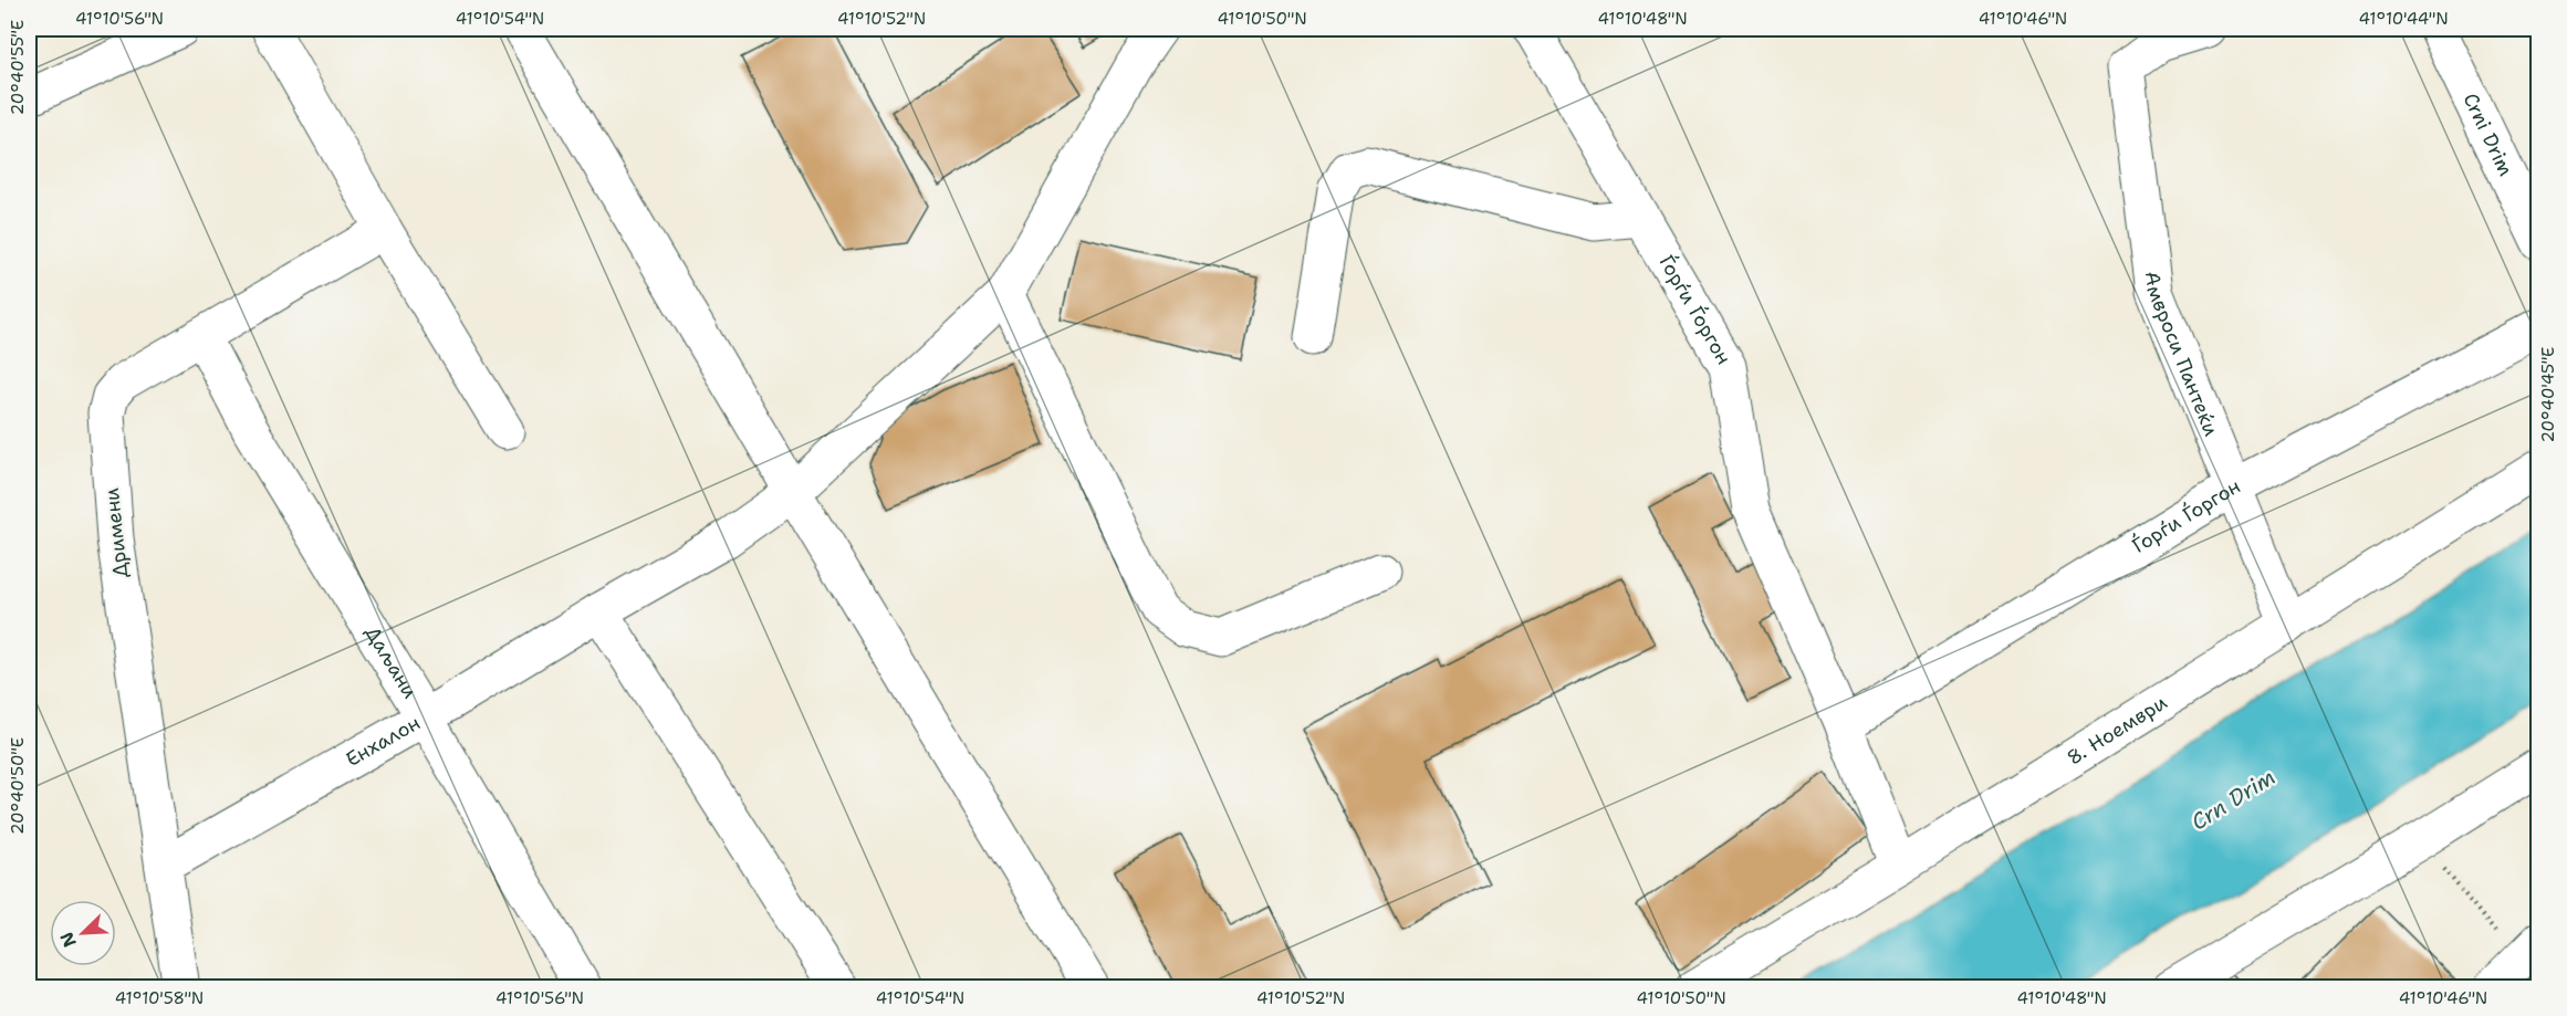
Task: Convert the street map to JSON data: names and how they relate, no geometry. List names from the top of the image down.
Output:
{
  "streets": {
    "street": [
      "Crni Drim",
      "Ѓорѓи Ѓоргон",
      "Амвроси Пантеќи",
      "Дримени",
      "Даљани",
      "8. Ноември",
      "Енхалон"
    ]
  },
  "crossings": [
    ["Ѓорѓи Ѓоргон", "Амвроси Пантеќи"],
    ["Ѓорѓи Ѓоргон", "8. Ноември"],
    ["Амвроси Пантеќи", "8. Ноември"],
    ["Дримени", "Даљани"],
    ["Дримени", "Енхалон"],
    ["Даљани", "Енхалон"]
  ],
  "water": ["Crn Drim"],
  "north": "bottom left",
  "coordinates": [
    "41°10'56\"N",
    "41°10'54\"N",
    "41°10'52\"N",
    "41°10'50\"N",
    "41°10'48\"N",
    "41°10'46\"N",
    "41°10'44\"N",
    "20°40'55\"E",
    "20°40'45\"E",
    "20°40'50\"E",
    "41°10'58\"N"
  ]
}
